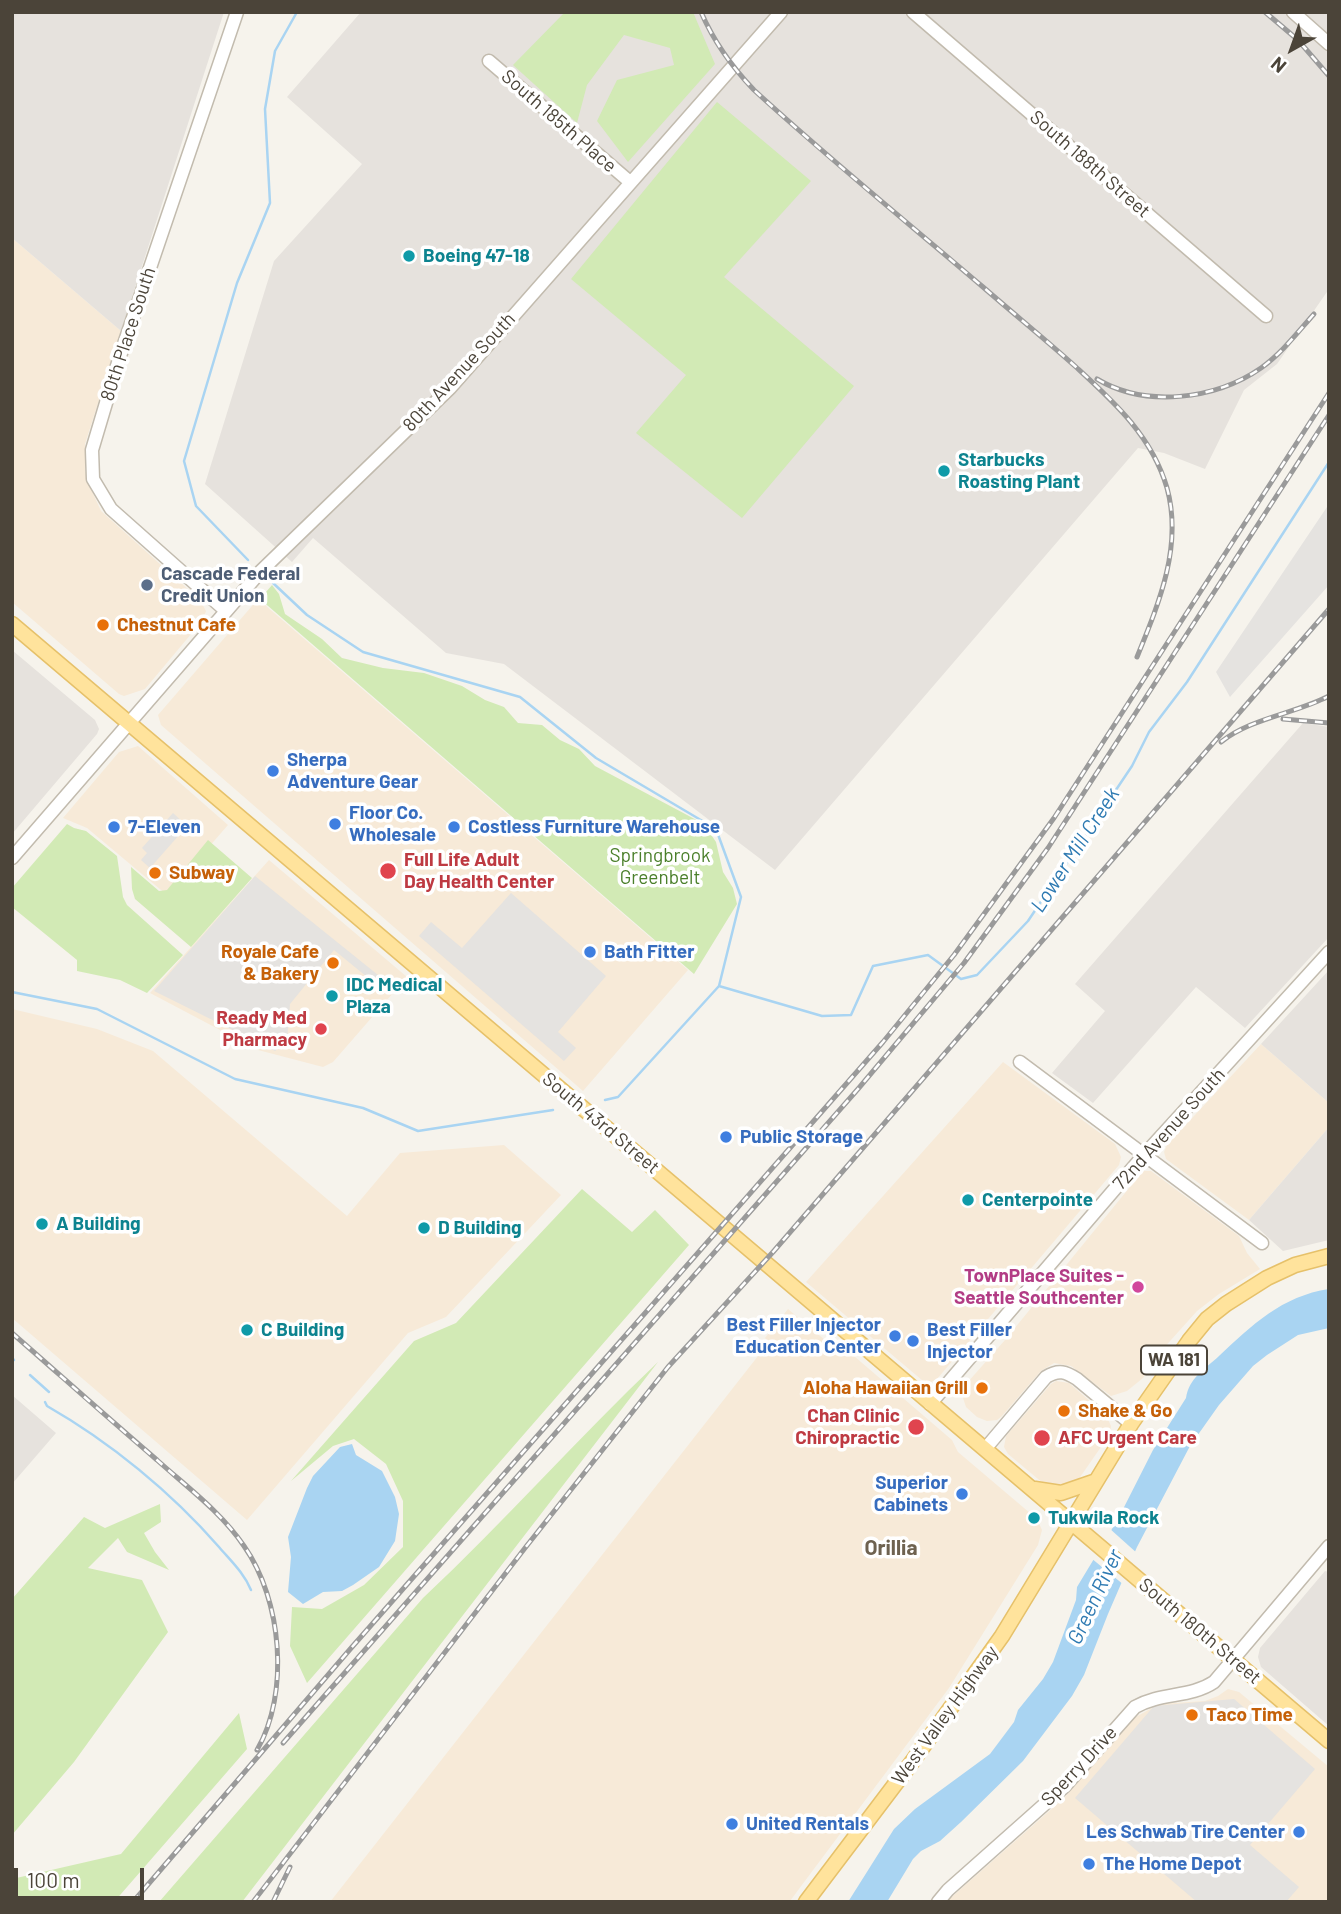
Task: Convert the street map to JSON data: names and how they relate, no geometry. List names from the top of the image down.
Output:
{
  "streets": {
    "main road": [
      "South 43rd Street",
      "WA 181",
      "South 180th Street",
      "West Valley Highway"
    ],
    "street": [
      "South 185th Place",
      "South 188th Street",
      "80th Place South",
      "80th Avenue South",
      "72nd Avenue South",
      "Sperry Drive"
    ]
  },
  "crossings": [
    ["South 185th Place", "80th Avenue South"],
    ["80th Place South", "80th Avenue South"],
    ["80th Avenue South", "South 43rd Street"],
    ["South 43rd Street", "72nd Avenue South"],
    ["South 43rd Street", "WA 181"],
    ["South 43rd Street", "South 180th Street"],
    ["South 43rd Street", "West Valley Highway"],
    ["WA 181", "South 180th Street"],
    ["WA 181", "West Valley Highway"],
    ["South 180th Street", "West Valley Highway"],
    ["South 180th Street", "Sperry Drive"]
  ],
  "districts": ["Orillia"],
  "water": ["Lower Mill Creek", "Green River"],
  "parks": ["Springbrook Greenbelt"],
  "places": [
    "Boeing 47-18",
    "Starbucks Roasting Plant",
    "Cascade Federal Credit Union",
    "Chestnut Cafe",
    "Sherpa Adventure Gear",
    "Floor Co. Wholesale",
    "7-Eleven",
    "Costless Furniture Warehouse",
    "Full Life Adult Day Health Center",
    "Subway",
    "Bath Fitter",
    "Royale Cafe & Bakery",
    "IDC Medical Plaza",
    "Ready Med Pharmacy",
    "Public Storage",
    "Centerpointe",
    "A Building",
    "D Building",
    "TownPlace Suites - Seattle Southcenter",
    "C Building",
    "Best Filler Injector Education Center",
    "Best Filler Injector",
    "Aloha Hawaiian Grill",
    "Shake & Go",
    "Chan Clinic Chiropractic",
    "AFC Urgent Care",
    "Superior Cabinets",
    "Tukwila Rock",
    "Taco Time",
    "United Rentals",
    "Les Schwab Tire Center",
    "The Home Depot"
  ],
  "scale_bar": "100 m",
  "north": "bottom left"
}
